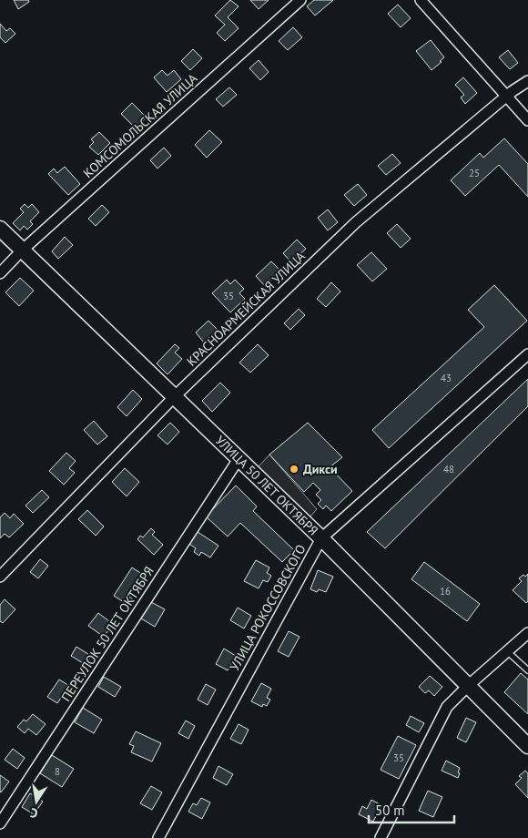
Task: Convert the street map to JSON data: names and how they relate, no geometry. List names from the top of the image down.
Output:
{
  "streets": {
    "street": [
      "КОМСОМОЛЬСКАЯ УЛИЦА",
      "КРАСНОАРМЕЙСКАЯ УЛИЦА",
      "УЛИЦА 50 ЛЕТ ОКТЯБРЯ",
      "УЛИЦА РОКОССОВСКОГО",
      "ПЕРЕУЛОК 50 ЛЕТ ОКТЯБРЯ"
    ]
  },
  "crossings": [
    ["КОМСОМОЛЬСКАЯ УЛИЦА", "УЛИЦА 50 ЛЕТ ОКТЯБРЯ"],
    ["КРАСНОАРМЕЙСКАЯ УЛИЦА", "УЛИЦА 50 ЛЕТ ОКТЯБРЯ"],
    ["УЛИЦА 50 ЛЕТ ОКТЯБРЯ", "УЛИЦА РОКОССОВСКОГО"],
    ["УЛИЦА 50 ЛЕТ ОКТЯБРЯ", "ПЕРЕУЛОК 50 ЛЕТ ОКТЯБРЯ"]
  ],
  "places": ["Дикси"],
  "house_numbers": [
    "25",
    "35",
    "43",
    "48",
    "16",
    "35",
    "8"
  ],
  "scale_bar": "50 m",
  "north": "bottom"
}
